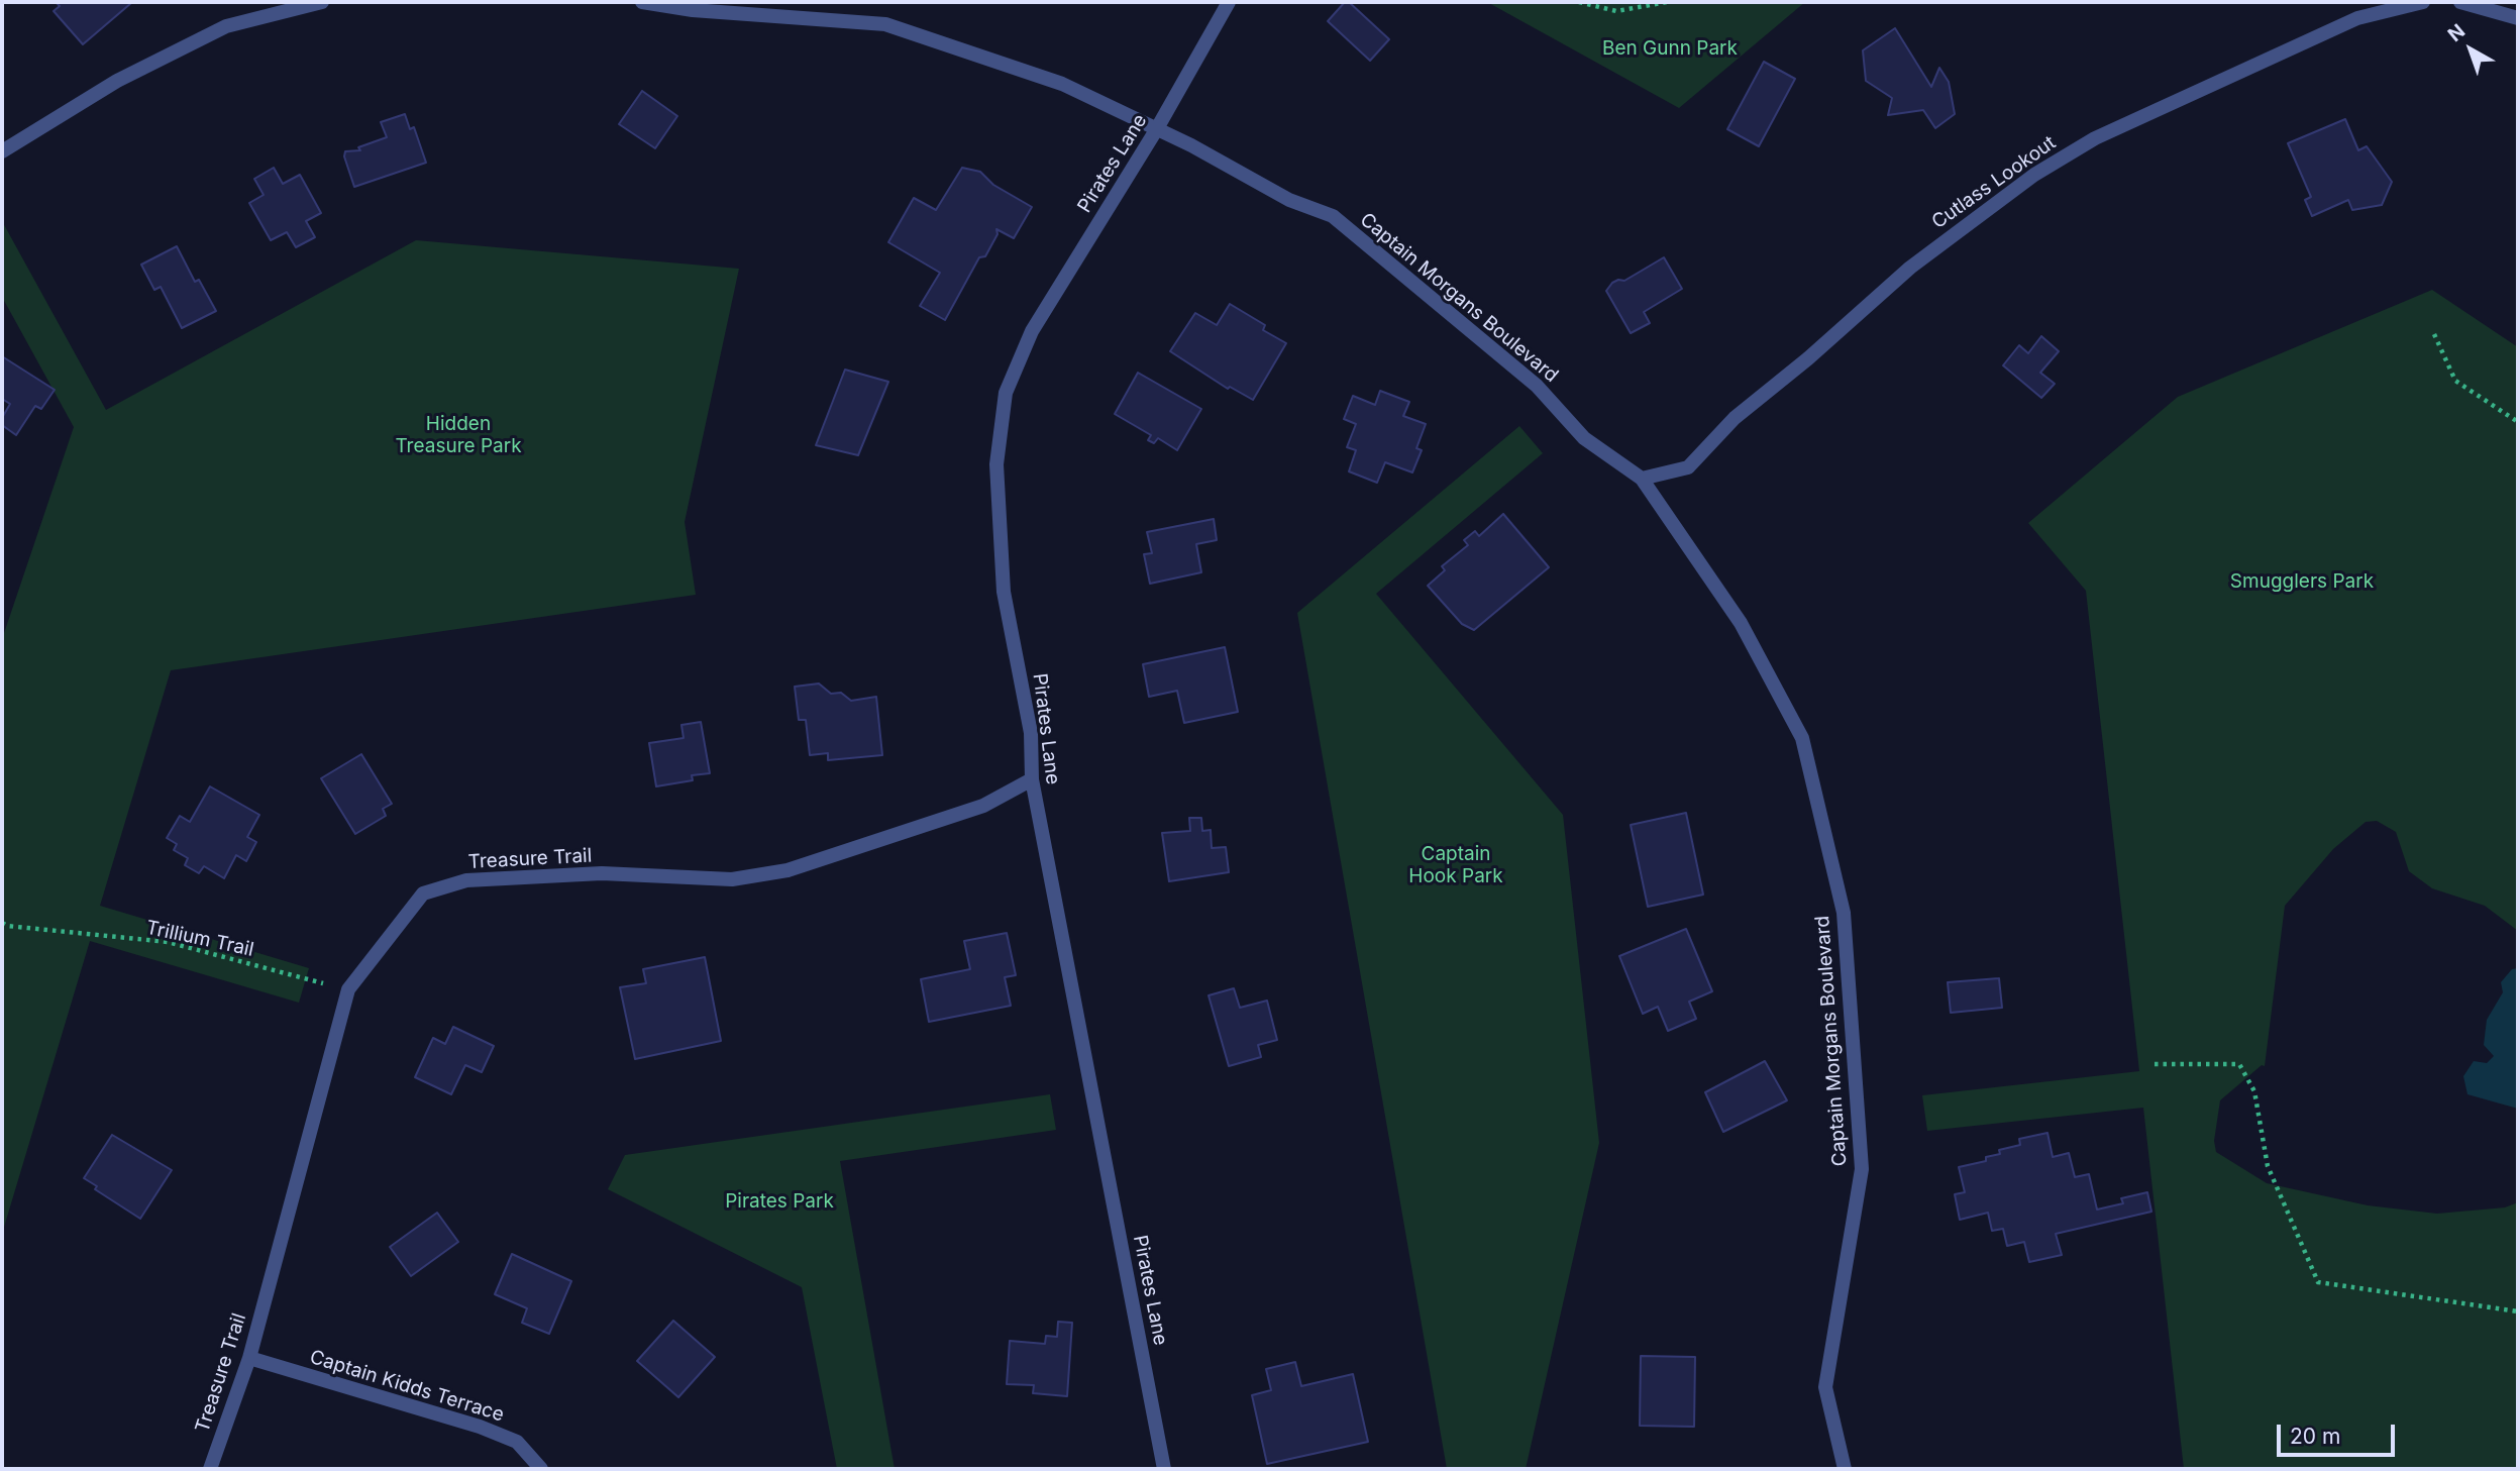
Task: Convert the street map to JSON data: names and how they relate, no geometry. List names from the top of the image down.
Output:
{
  "streets": {
    "street": [
      "Pirates Lane",
      "Cutlass Lookout",
      "Captain Morgans Boulevard",
      "Treasure Trail",
      "Captain Kidds Terrace"
    ],
    "path": ["Trillium Trail"]
  },
  "crossings": [
    ["Pirates Lane", "Captain Morgans Boulevard"],
    ["Pirates Lane", "Treasure Trail"],
    ["Cutlass Lookout", "Captain Morgans Boulevard"],
    ["Treasure Trail", "Trillium Trail"],
    ["Treasure Trail", "Captain Kidds Terrace"]
  ],
  "parks": [
    "Ben Gunn Park",
    "Hidden Treasure Park",
    "Smugglers Park",
    "Captain Hook Park",
    "Pirates Park"
  ],
  "scale_bar": "20 m",
  "north": "top left"
}
